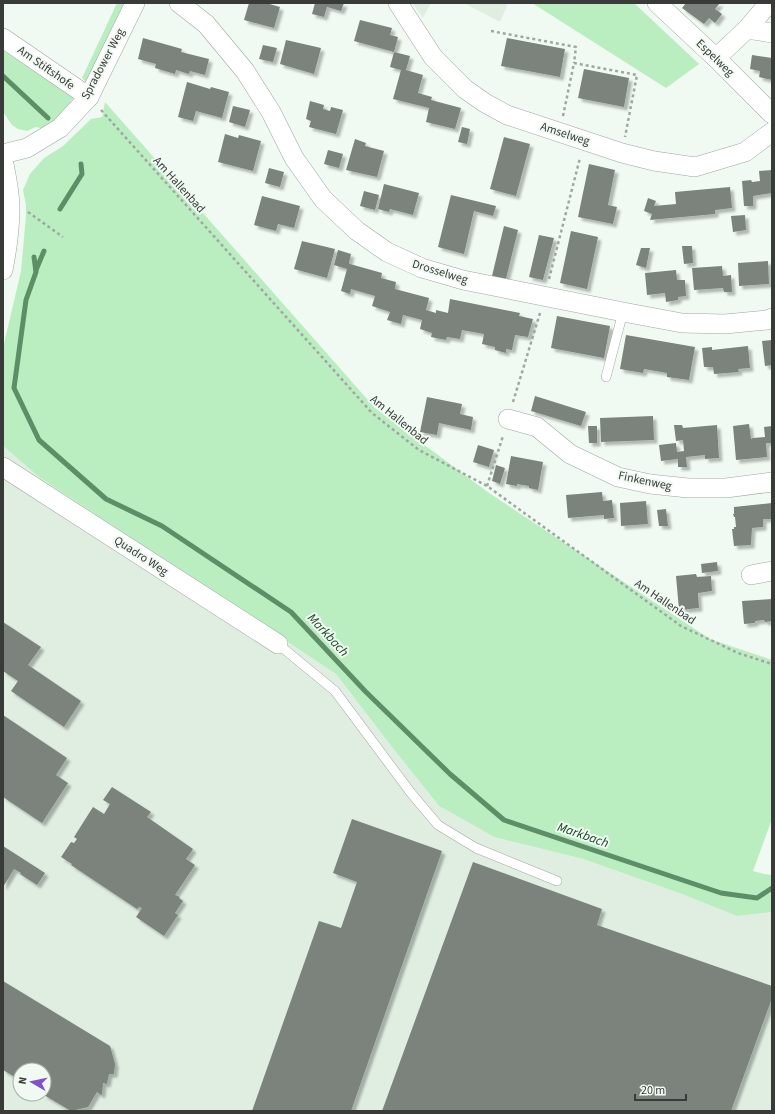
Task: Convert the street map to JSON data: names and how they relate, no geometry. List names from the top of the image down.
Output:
{
  "streets": {
    "street": [
      "Espelweg",
      "Spradower Weg",
      "Am Stiftshofe",
      "Amselweg",
      "Drosselweg",
      "Finkenweg",
      "Quadro Weg"
    ],
    "path": ["Am Hallenbad"]
  },
  "crossings": [
    ["Spradower Weg", "Am Stiftshofe"],
    ["Spradower Weg", "Am Hallenbad"],
    ["Am Stiftshofe", "Am Hallenbad"]
  ],
  "water": ["Markbach"],
  "scale_bar": "20 m",
  "north": "left"
}
